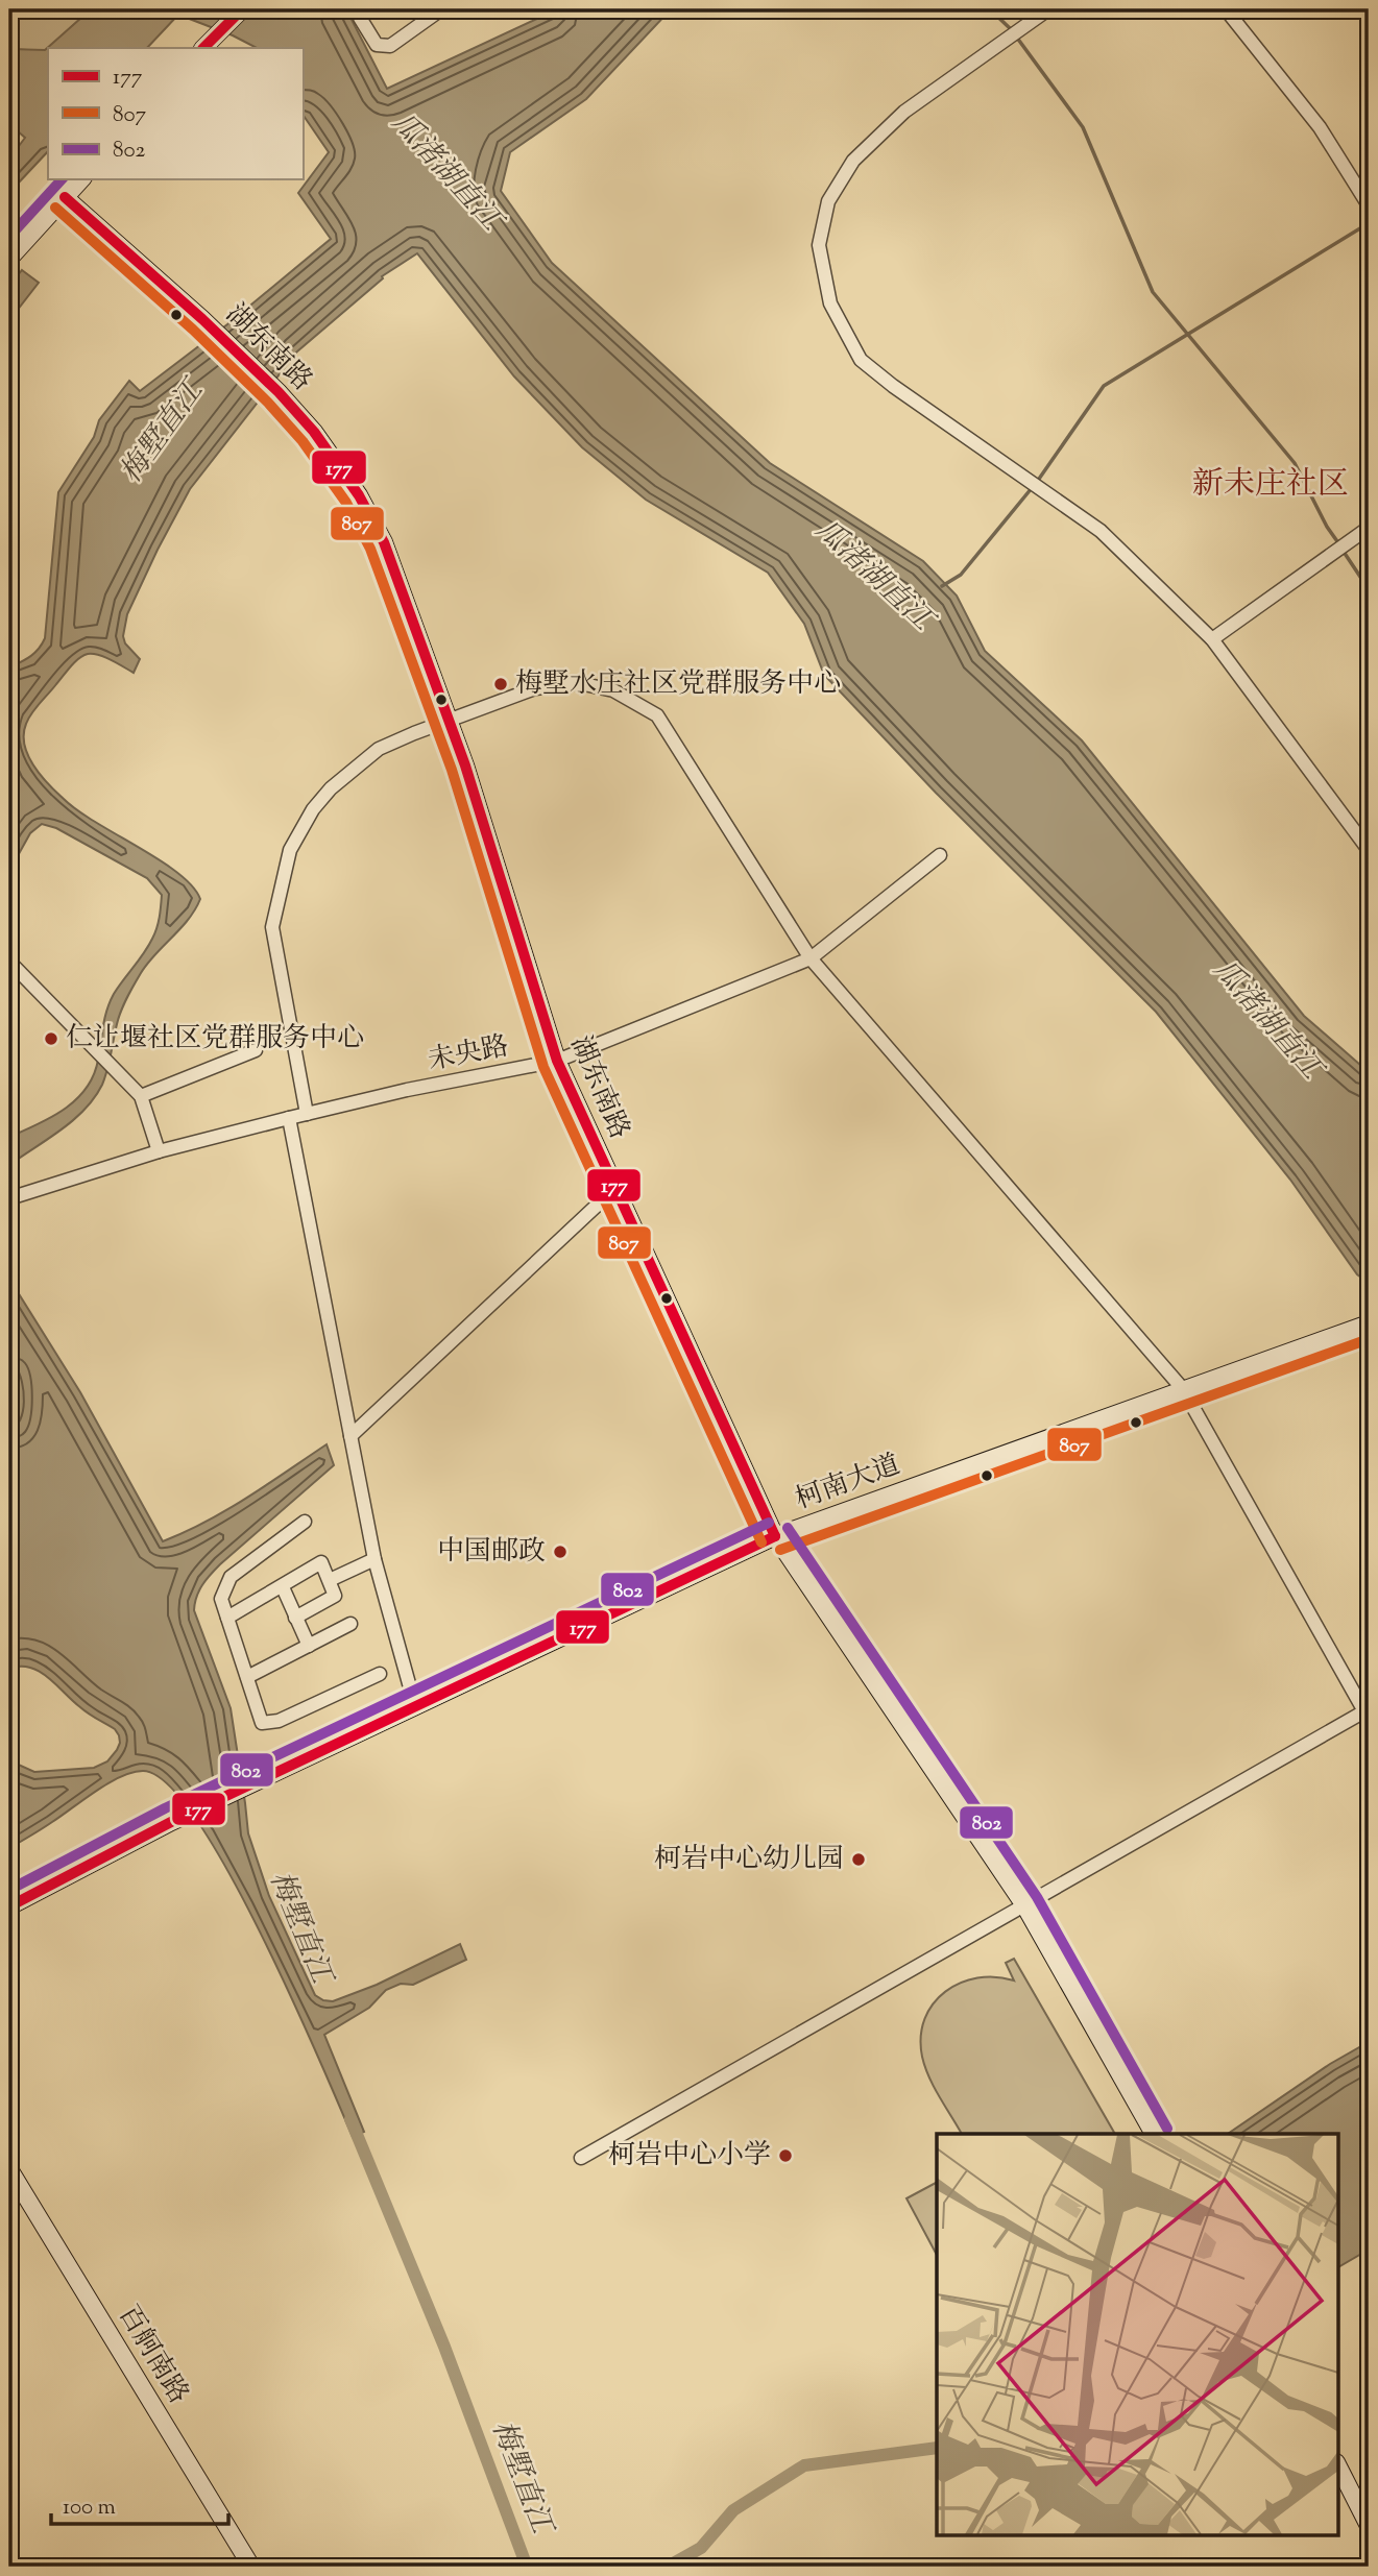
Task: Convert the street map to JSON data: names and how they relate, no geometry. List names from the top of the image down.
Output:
{
  "streets": {
    "street": [
      "湖东南路",
      "未央路",
      "柯南大道",
      "百舸南路"
    ]
  },
  "crossings": [
    ["湖东南路", "未央路"],
    ["湖东南路", "柯南大道"]
  ],
  "districts": ["新未庄社区"],
  "water": ["瓜渚湖直江", "梅墅直江"],
  "places": [
    "梅墅水庄社区党群服务中心",
    "仁让堰社区党群服务中心",
    "中国邮政",
    "柯岩中心幼儿园",
    "柯岩中心小学"
  ],
  "lines": ["transit line 177", "transit line 802", "transit line 807"],
  "legend": ["177", "807", "802"],
  "scale_bar": "100 m"
}
